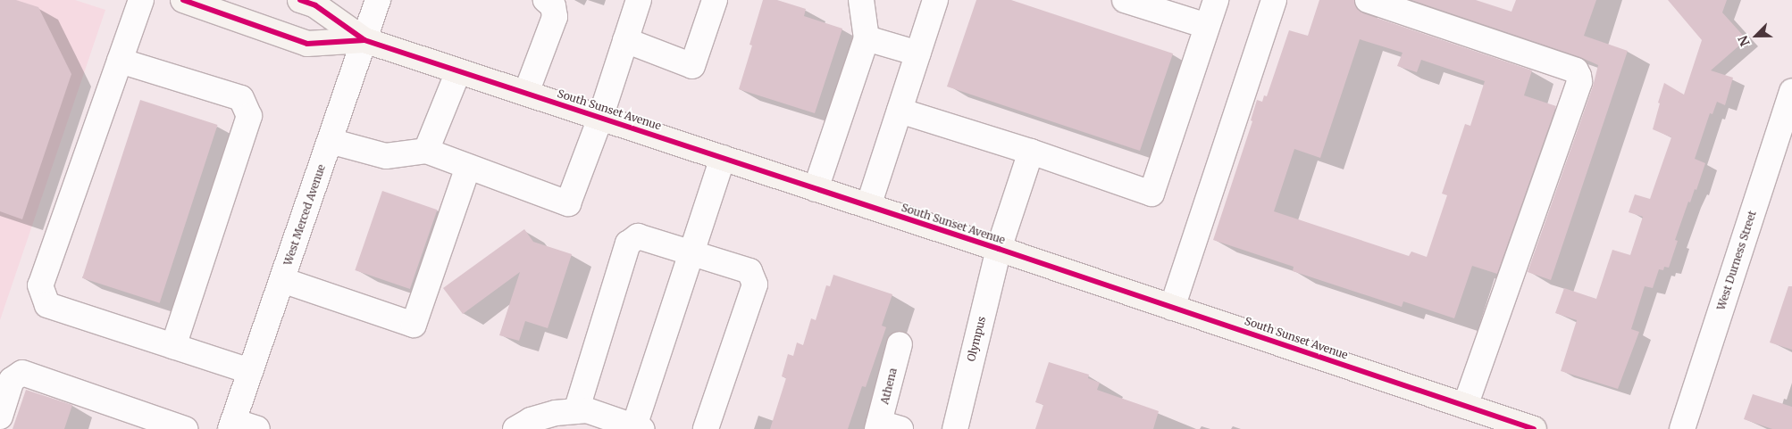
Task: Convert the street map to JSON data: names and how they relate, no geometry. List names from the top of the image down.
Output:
{
  "streets": {
    "main road": ["South Sunset Avenue"],
    "street": [
      "West Merced Avenue",
      "West Durness Street",
      "Olympus",
      "Athena"
    ]
  },
  "crossings": [
    ["South Sunset Avenue", "West Merced Avenue"],
    ["South Sunset Avenue", "Olympus"]
  ],
  "north": "bottom left"
}
